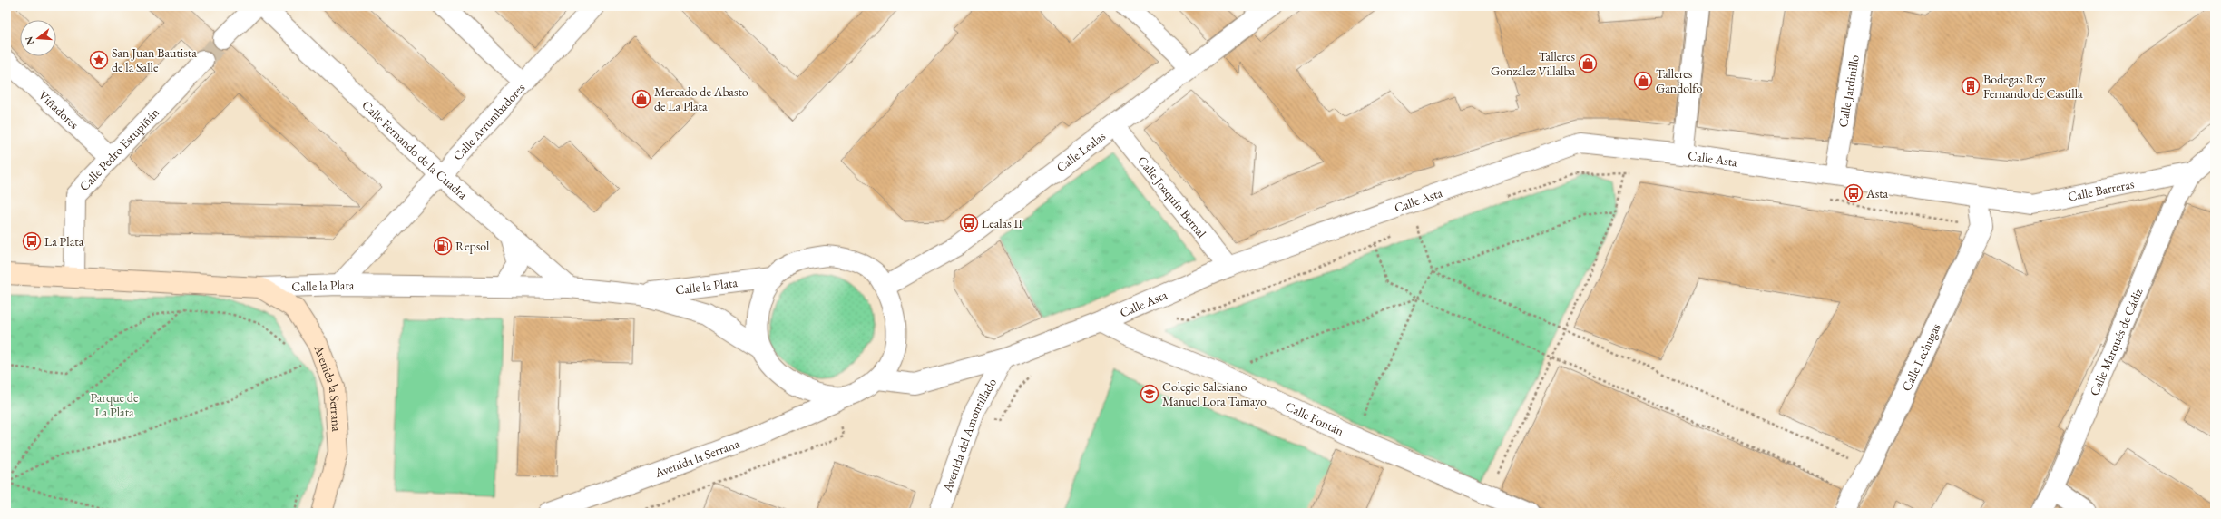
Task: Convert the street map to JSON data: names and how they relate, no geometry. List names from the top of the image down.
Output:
{
  "streets": {
    "main road": ["Calle la Plata", "Avenida la Serrana"],
    "street": [
      "Calle Jardinillo",
      "Viñadores",
      "Calle Arrumbadores",
      "Calle Fernando de la Cuadra",
      "Calle Pedro Estupiñán",
      "Calle Lealas",
      "Calle Asta",
      "Calle Barreras",
      "Calle Joaquín Bernal",
      "Calle Marqués de Cádiz",
      "Calle Lechugas",
      "Calle Fontán",
      "Avenida del Amontillado"
    ]
  },
  "crossings": [
    ["Calle Jardinillo", "Calle Asta"],
    ["Viñadores", "Calle Pedro Estupiñán"],
    ["Calle Arrumbadores", "Calle Fernando de la Cuadra"],
    ["Calle Arrumbadores", "Calle la Plata"],
    ["Calle Fernando de la Cuadra", "Calle la Plata"],
    ["Calle Pedro Estupiñán", "Calle la Plata"],
    ["Calle Lealas", "Calle Joaquín Bernal"],
    ["Calle Asta", "Calle Barreras"],
    ["Calle Asta", "Calle Joaquín Bernal"],
    ["Calle Asta", "Avenida la Serrana"],
    ["Calle Asta", "Calle Fontán"],
    ["Calle Asta", "Avenida del Amontillado"],
    ["Calle Barreras", "Calle Marqués de Cádiz"],
    ["Calle la Plata", "Avenida la Serrana"]
  ],
  "parks": ["Parque de La Plata"],
  "places": {
    "place": ["San Juan Bautista de la Salle"],
    "shop": ["Talleres González Villalba", "Talleres Gandolfo", "Mercado de Abasto de La Plata"],
    "building": ["Bodegas Rey Fernando de Castilla"],
    "bus stop": ["Asta", "Lealas II", "La Plata"],
    "fuel station": ["Repsol"],
    "school or university": ["Colegio Salesiano Manuel Lora Tamayo"]
  },
  "north": "left"
}
